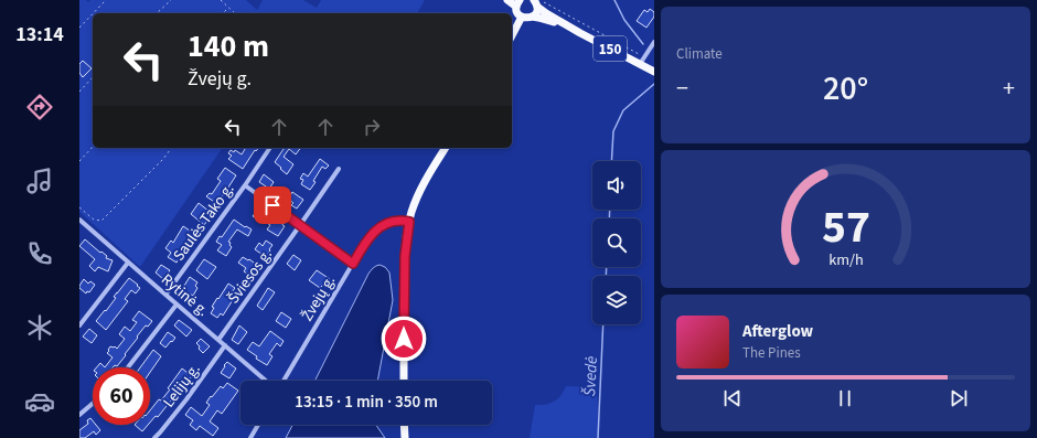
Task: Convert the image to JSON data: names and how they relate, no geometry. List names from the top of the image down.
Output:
{
  "streets": {
    "main road": ["150"],
    "street": [
      "Saulės Tako g.",
      "Šviesos g.",
      "Rytinė g.",
      "Žvejų g.",
      "Lelijų g."
    ]
  },
  "crossings": [
    ["Saulės Tako g.", "Rytinė g."],
    ["Šviesos g.", "Rytinė g."],
    ["Rytinė g.", "Lelijų g."]
  ],
  "water": ["Švedė"],
  "page": {
    "tabs": "13:14",
    "tile": "Climate",
    "turn": ["140 m", "Žvejų g."],
    "heat": ["−", "20°", "+"],
    "song": ["Afterglow", "The Pines"],
    "limit": "60",
    "trip": "13:15 · 1 min · 350 m",
    "gauge": ["57", "km/h"]
  }
}
